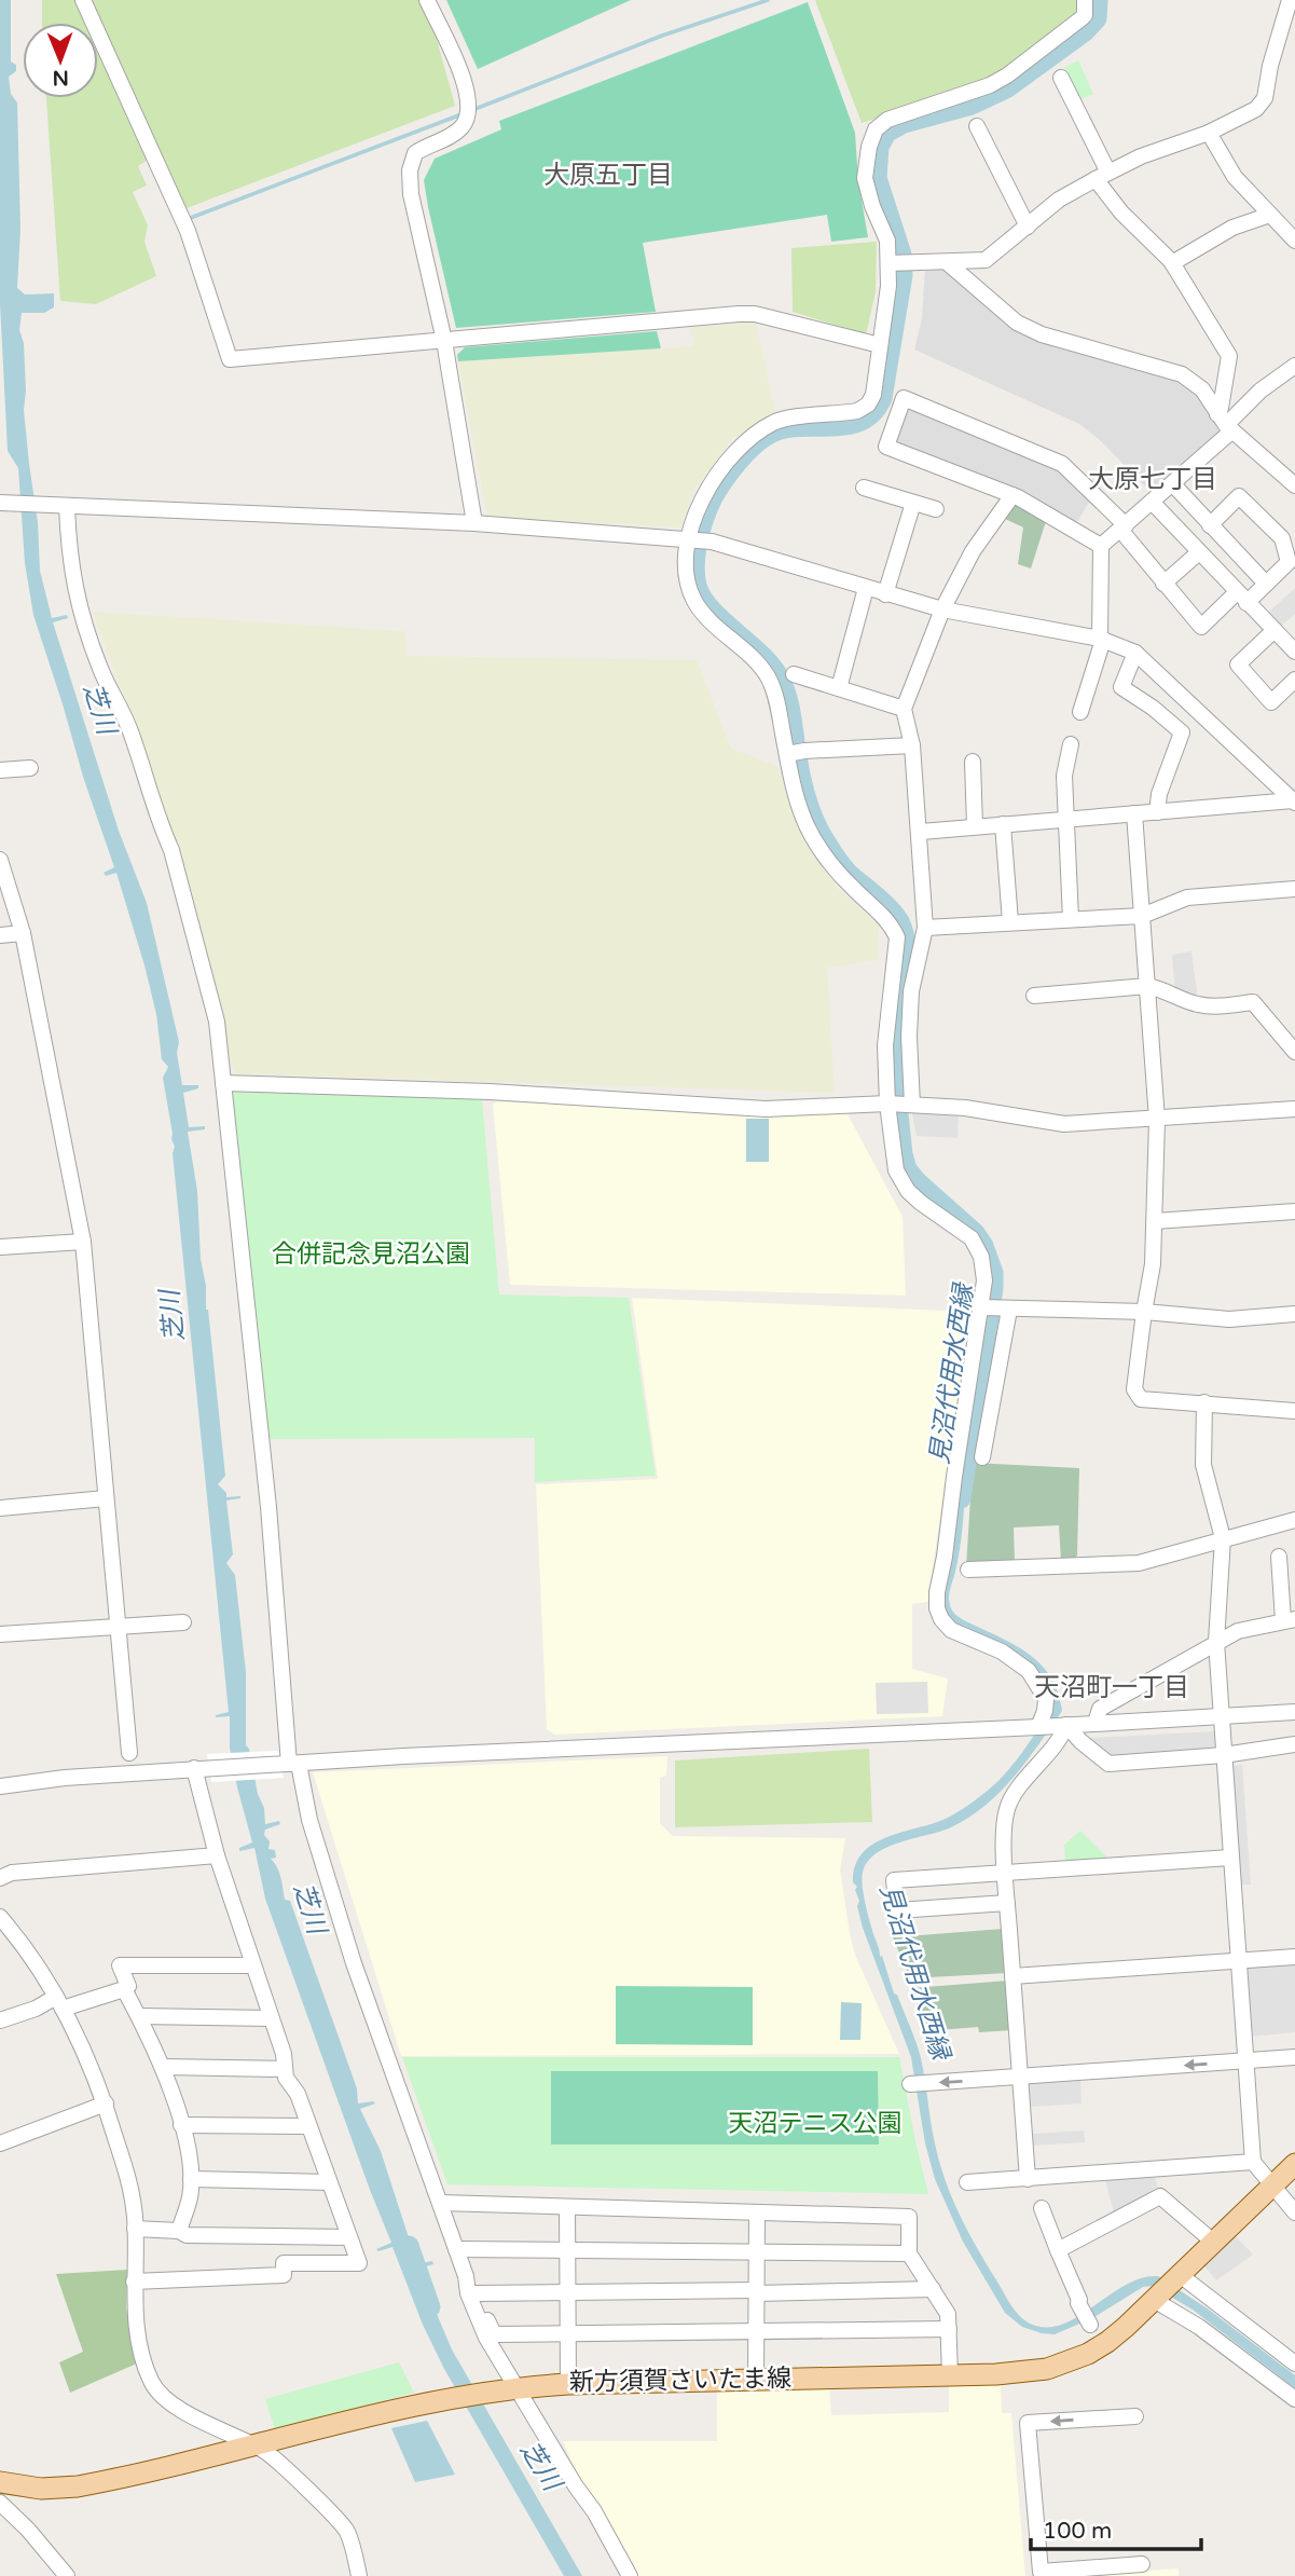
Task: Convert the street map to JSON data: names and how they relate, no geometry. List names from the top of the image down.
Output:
{
  "streets": {
    "main road": ["新方須賀さいたま線"]
  },
  "districts": ["大原五丁目", "大原七丁目", "天沼町一丁目"],
  "water": ["芝川", "見沼代用水西縁"],
  "parks": ["合併記念見沼公園", "天沼テニス公園"],
  "scale_bar": "100 m",
  "north": "bottom"
}
